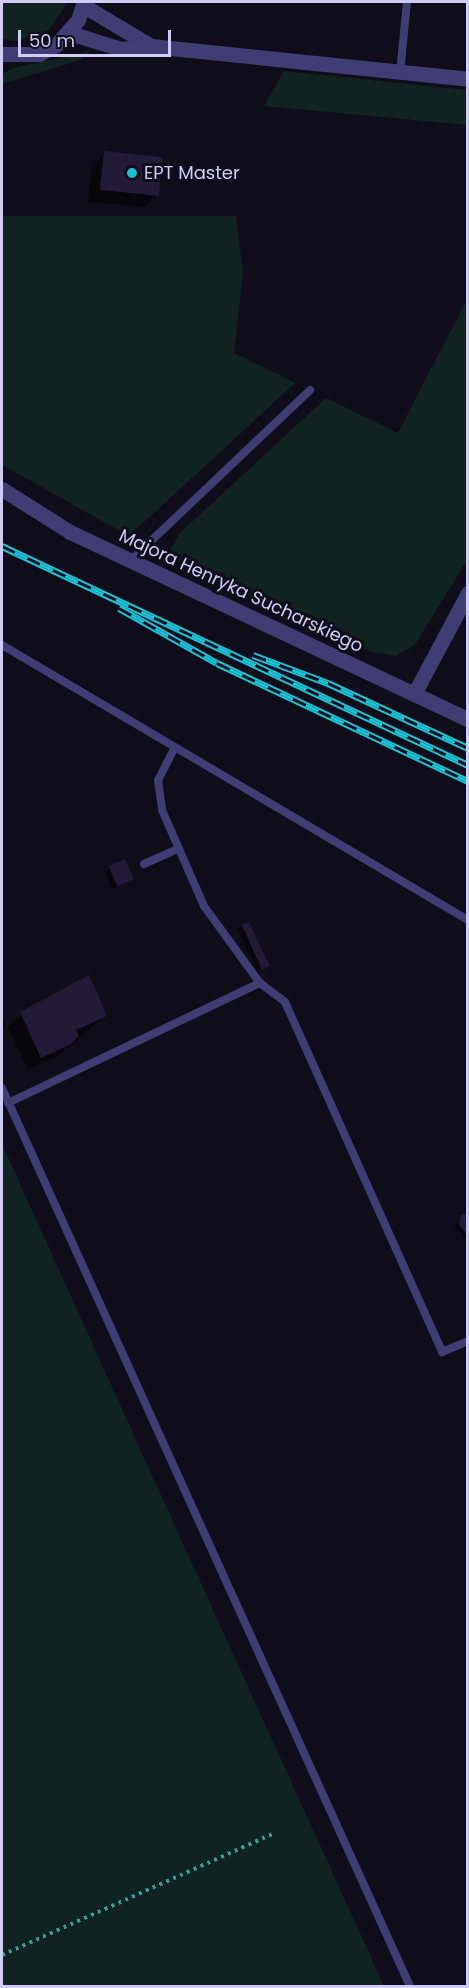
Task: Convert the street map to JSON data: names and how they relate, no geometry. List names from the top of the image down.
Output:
{
  "streets": {
    "street": ["Majora Henryka Sucharskiego"]
  },
  "places": ["EPT Master"],
  "scale_bar": "50 m"
}
